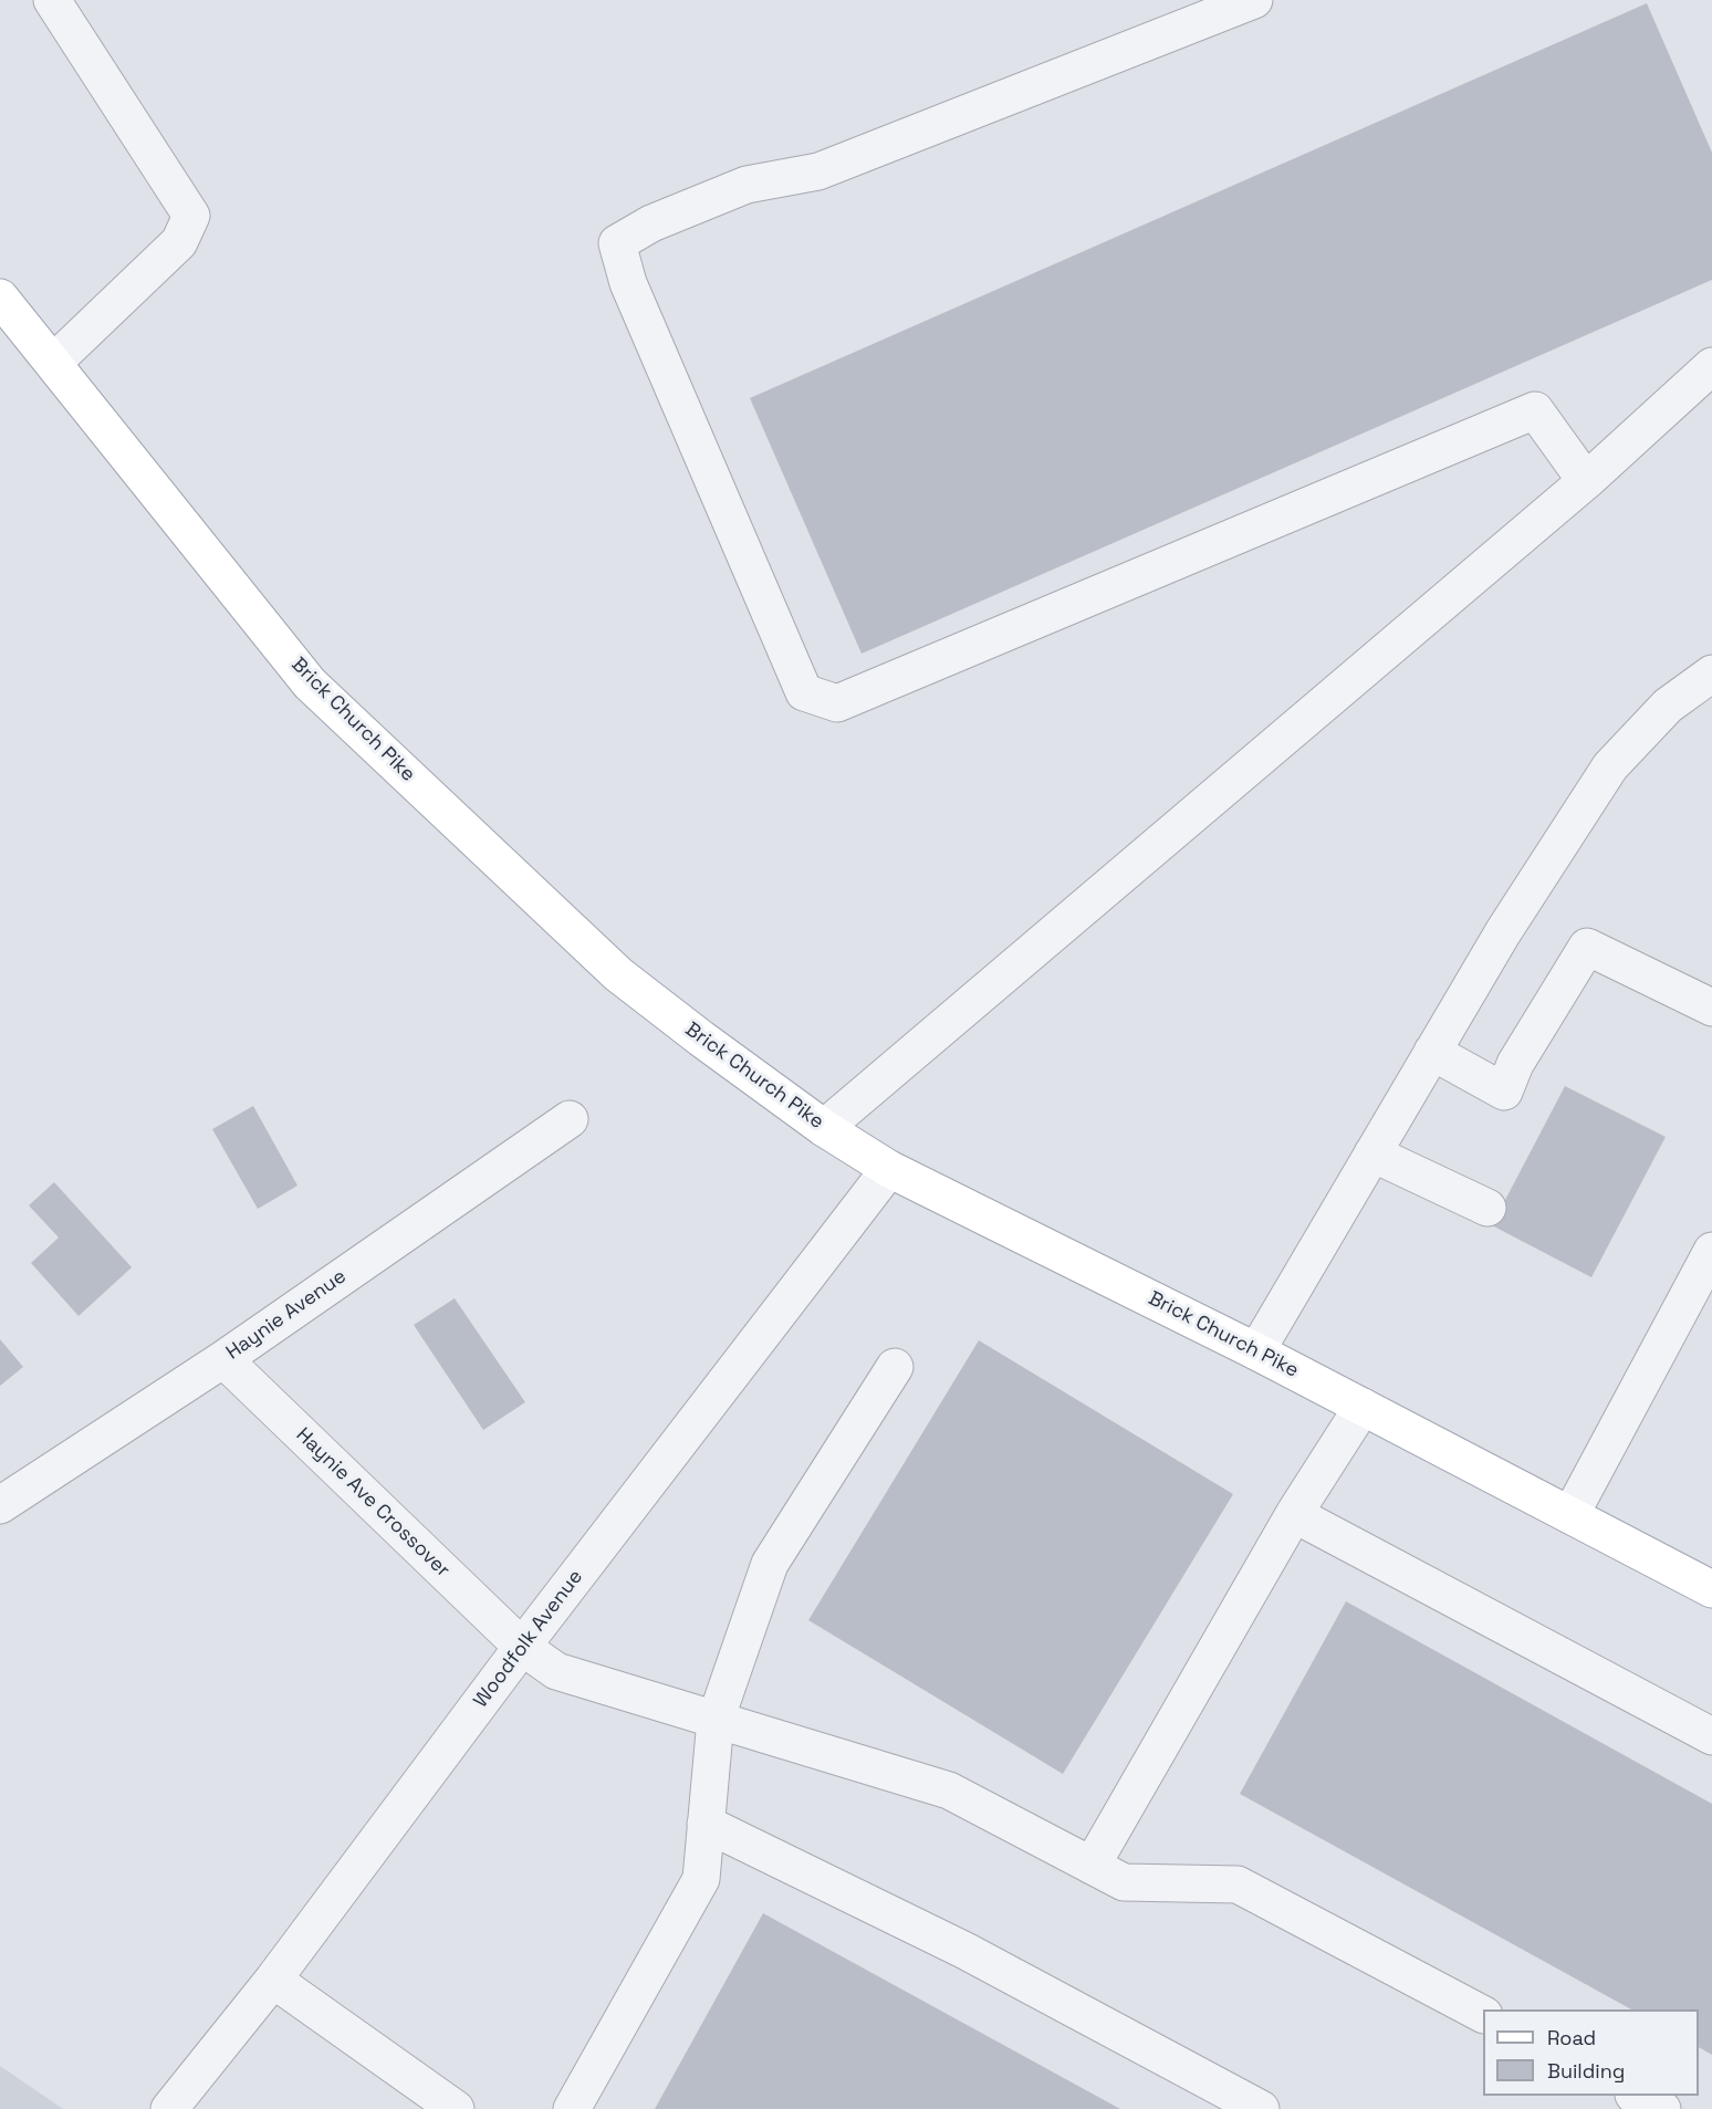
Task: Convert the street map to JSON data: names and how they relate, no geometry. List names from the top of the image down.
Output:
{
  "streets": {
    "main road": ["Brick Church Pike"],
    "street": ["Haynie Avenue", "Haynie Ave Crossover", "Woodfolk Avenue"]
  },
  "crossings": [
    ["Brick Church Pike", "Woodfolk Avenue"],
    ["Haynie Avenue", "Haynie Ave Crossover"],
    ["Haynie Ave Crossover", "Woodfolk Avenue"]
  ],
  "legend": ["Road", "Building"]
}
